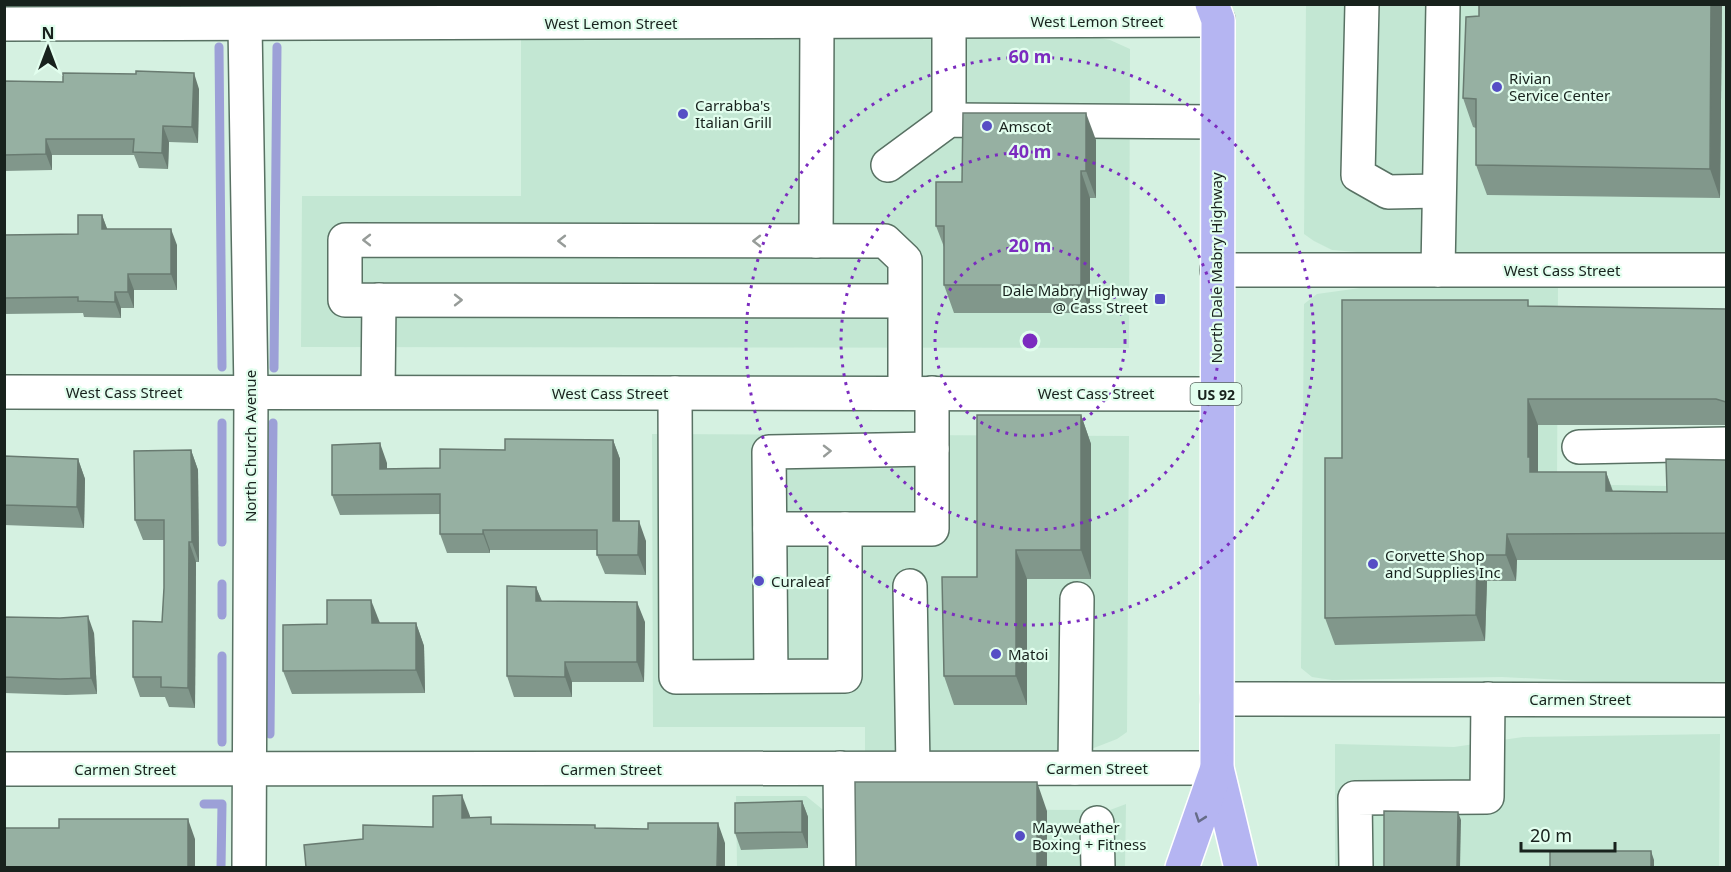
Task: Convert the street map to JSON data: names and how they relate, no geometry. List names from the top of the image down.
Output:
{
  "streets": {
    "main road": ["North Dale Mabry Highway", "US 92"],
    "street": [
      "West Lemon Street",
      "West Cass Street",
      "North Church Avenue",
      "Carmen Street"
    ]
  },
  "crossings": [
    ["West Lemon Street", "North Dale Mabry Highway"],
    ["West Lemon Street", "North Church Avenue"],
    ["North Dale Mabry Highway", "West Cass Street"],
    ["North Dale Mabry Highway", "Carmen Street"],
    ["West Cass Street", "North Church Avenue"],
    ["North Church Avenue", "Carmen Street"]
  ],
  "places": {
    "other": [
      "Rivian Service Center",
      "Carrabba's Italian Grill",
      "Amscot",
      "Corvette Shop and Supplies Inc",
      "Curaleaf",
      "Matoi",
      "Mayweather Boxing + Fitness"
    ],
    "transit": ["Dale Mabry Highway @ Cass Street"]
  },
  "scale_bar": "20 m",
  "north": "top",
  "rings": ["60 m", "40 m", "20 m"]
}
